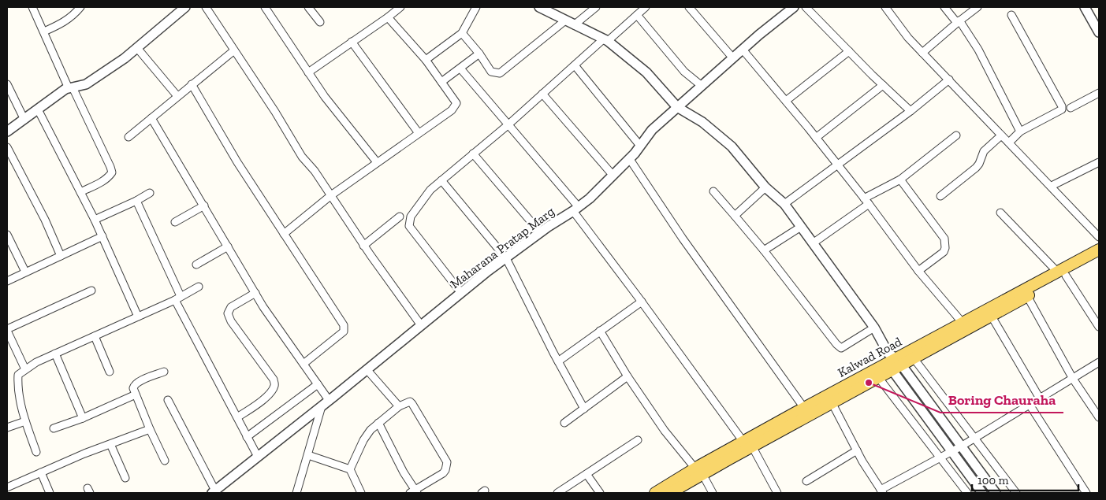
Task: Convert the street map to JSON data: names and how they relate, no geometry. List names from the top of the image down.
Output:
{
  "streets": {
    "main road": ["Kalwad Road"],
    "street": ["Maharana Pratap Marg"]
  },
  "places": ["Boring Chauraha"],
  "scale_bar": "100 m"
}
